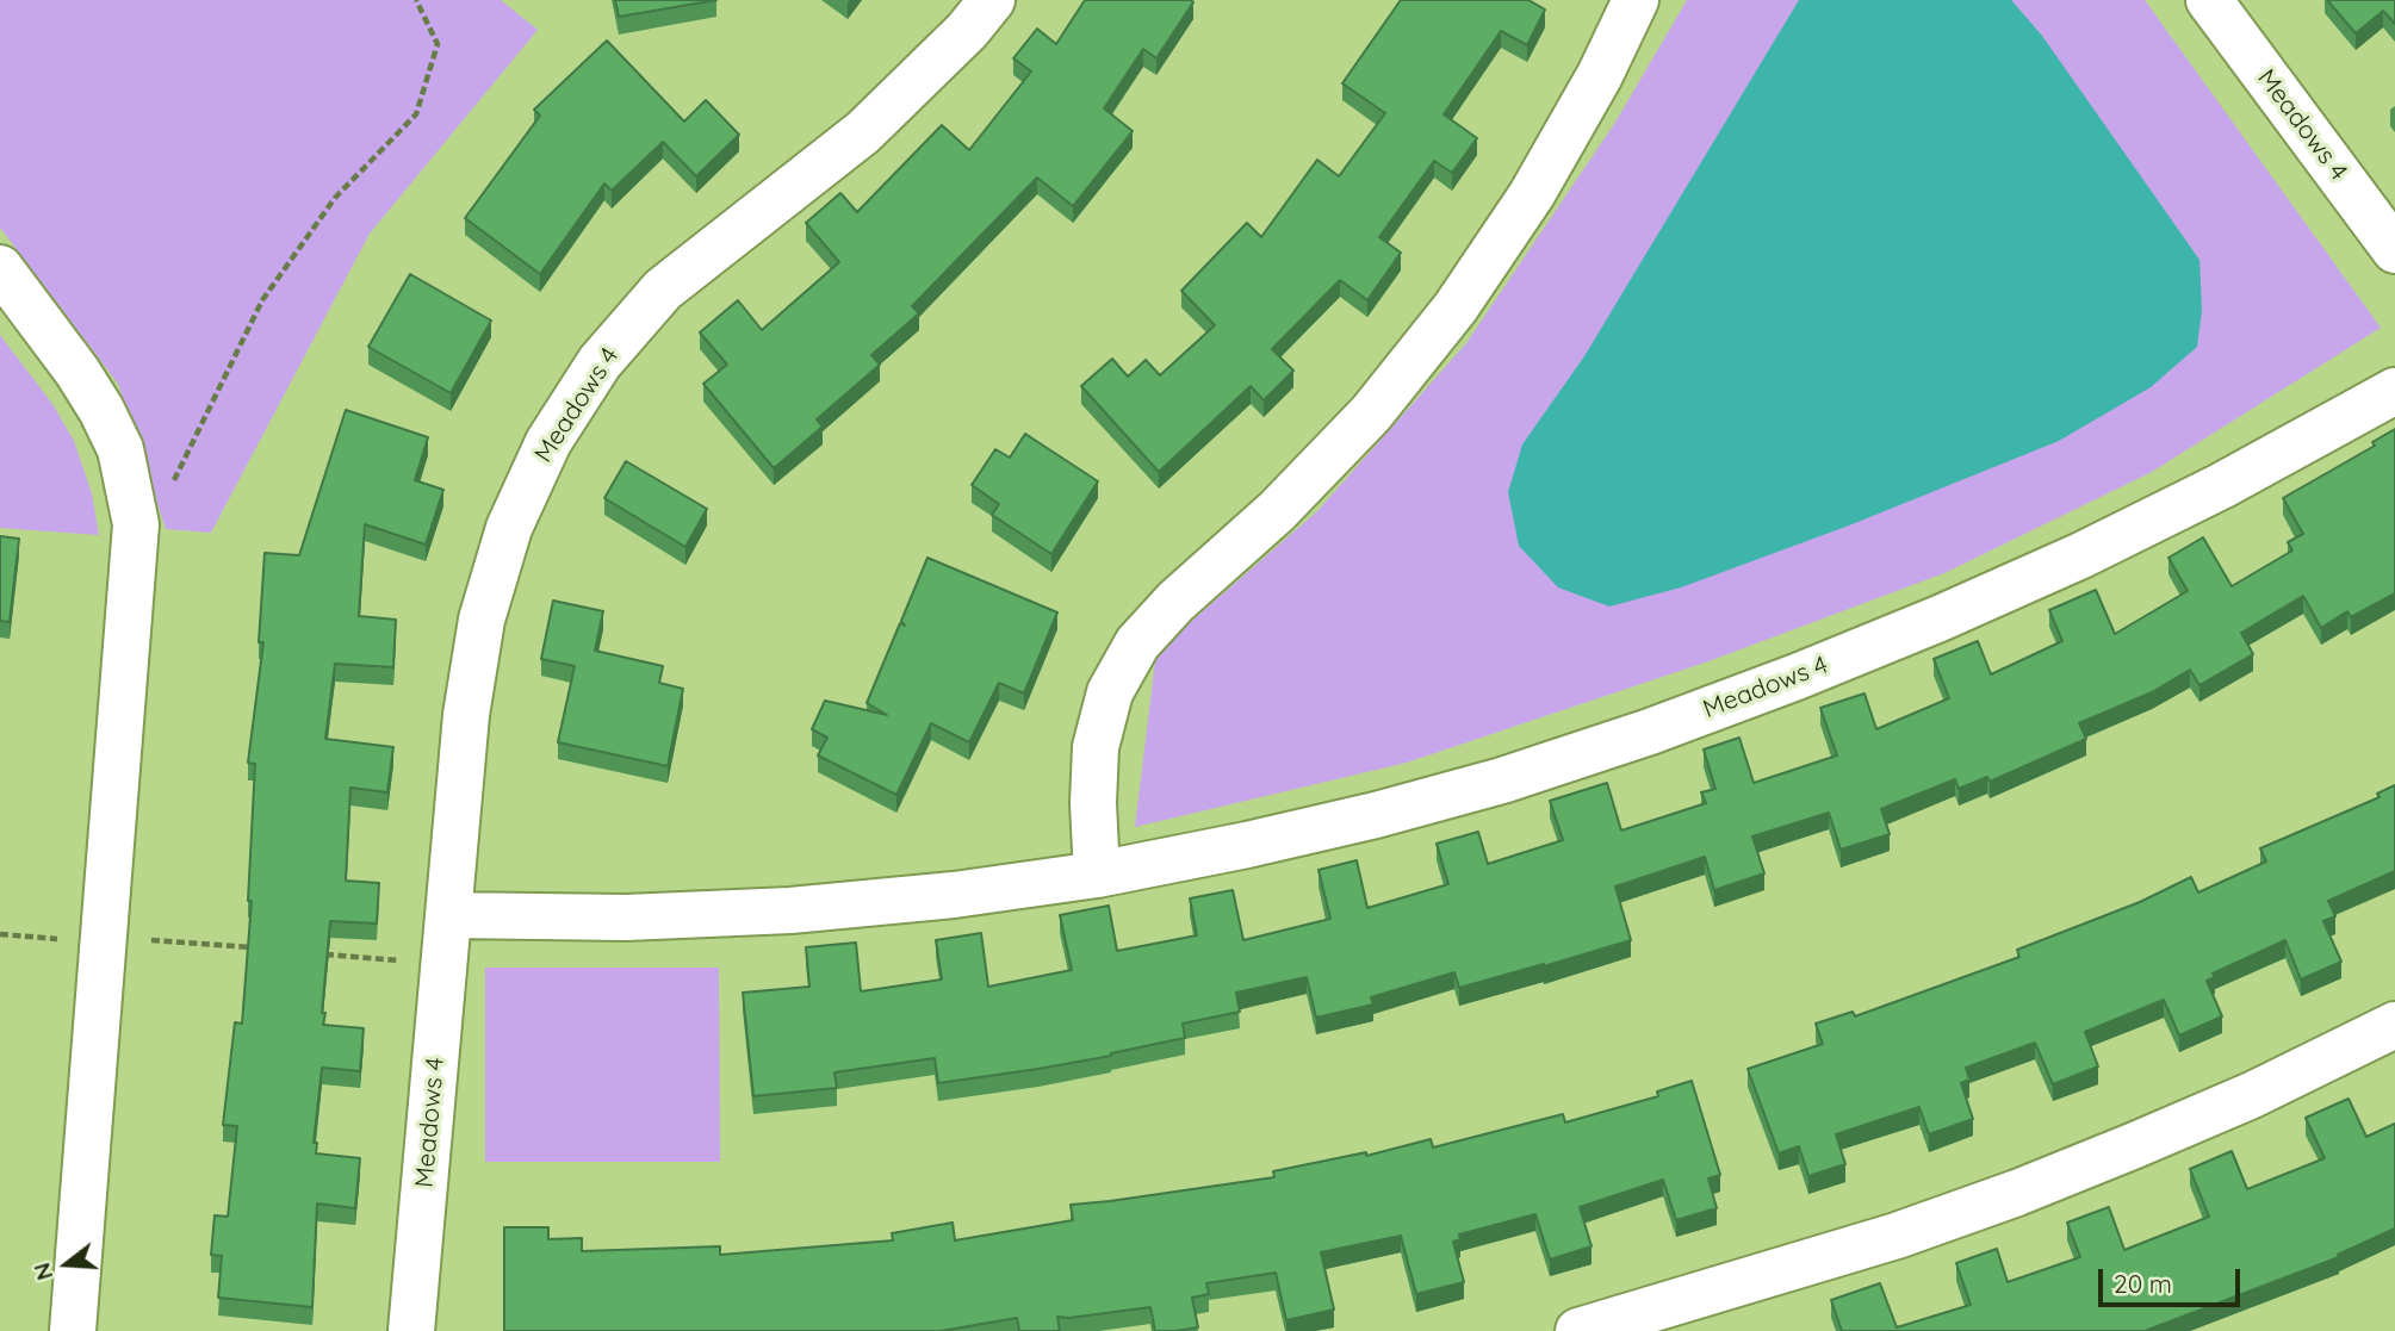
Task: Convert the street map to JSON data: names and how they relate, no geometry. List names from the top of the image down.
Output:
{
  "streets": {
    "street": ["Meadows 4"]
  },
  "scale_bar": "20 m",
  "north": "left"
}
